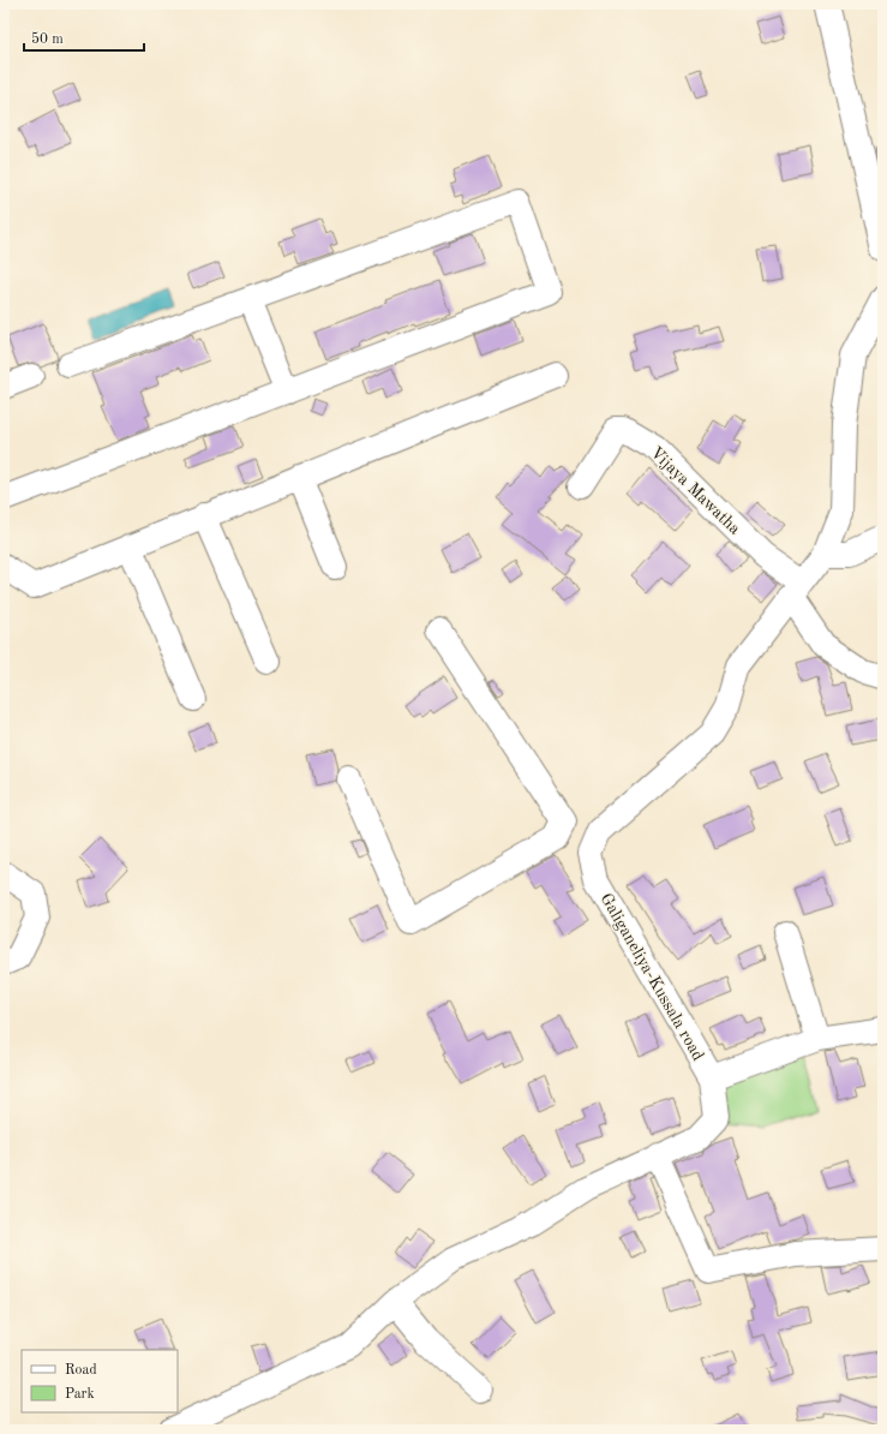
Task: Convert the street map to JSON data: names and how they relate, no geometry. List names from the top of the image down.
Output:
{
  "streets": {
    "street": ["Vijaya Mawatha", "Galiganeliya-Kussala road"]
  },
  "crossings": [
    ["Vijaya Mawatha", "Galiganeliya-Kussala road"]
  ],
  "legend": ["Road", "Park"],
  "scale_bar": "50 m"
}
